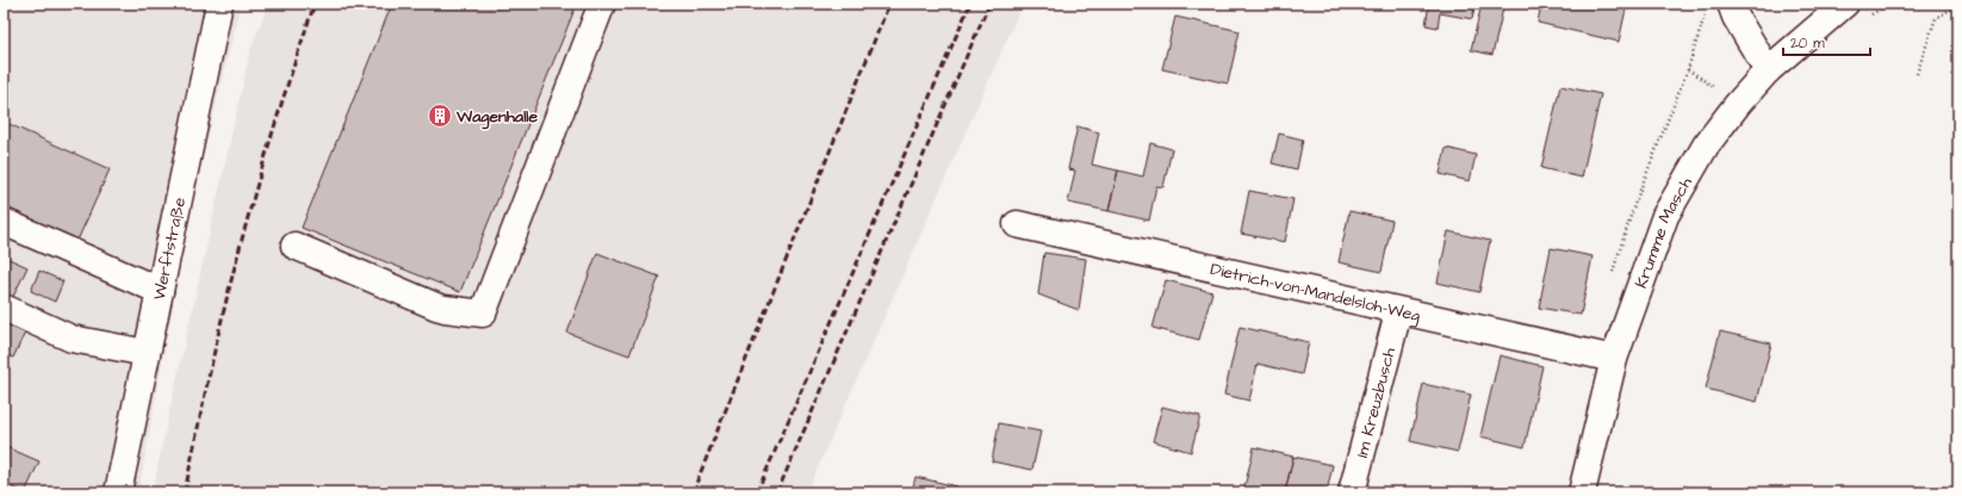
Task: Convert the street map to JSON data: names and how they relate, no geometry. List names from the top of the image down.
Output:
{
  "streets": {
    "street": [
      "Krumme Masch",
      "Werftstraße",
      "Dietrich-von-Mandelsloh-Weg",
      "Im Kreuzbusch"
    ]
  },
  "crossings": [
    ["Krumme Masch", "Dietrich-von-Mandelsloh-Weg"],
    ["Dietrich-von-Mandelsloh-Weg", "Im Kreuzbusch"]
  ],
  "places": {
    "building": ["Wagenhalle"]
  },
  "scale_bar": "20 m"
}
